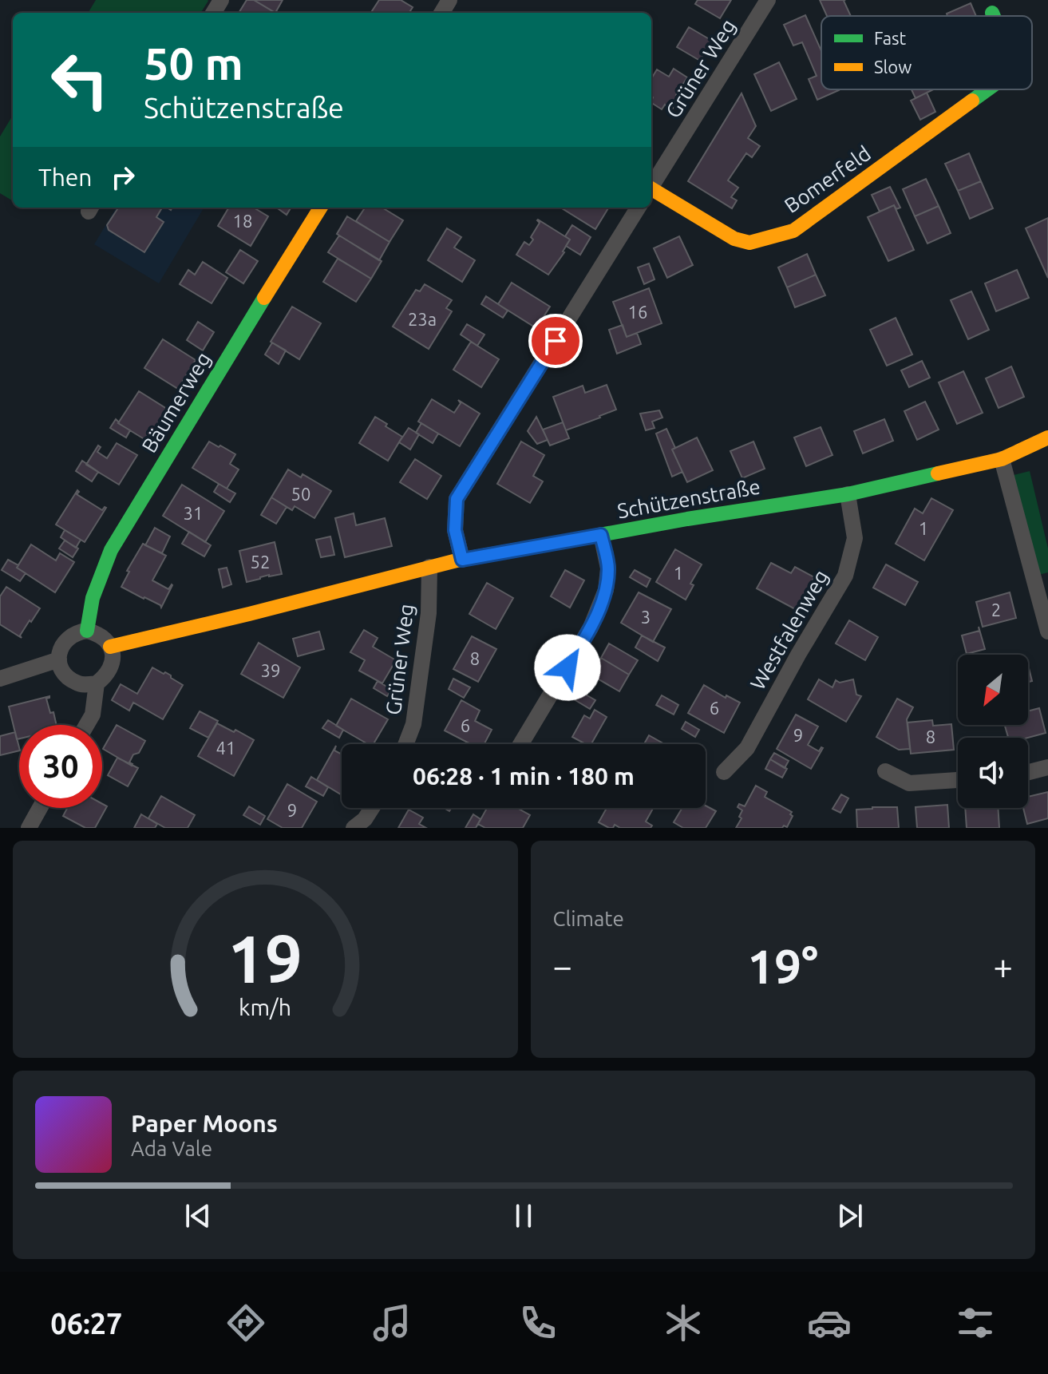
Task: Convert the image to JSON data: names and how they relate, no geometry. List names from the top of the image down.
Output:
{
  "streets": {
    "street": [
      "Grüner Weg",
      "Bomerfeld",
      "Bäumerweg",
      "Schützenstraße",
      "Westfalenweg"
    ]
  },
  "crossings": [
    ["Grüner Weg", "Schützenstraße"],
    ["Bäumerweg", "Schützenstraße"],
    ["Schützenstraße", "Westfalenweg"]
  ],
  "house_numbers": [
    "18",
    "16",
    "23a",
    "50",
    "31",
    "1",
    "52",
    "1",
    "2",
    "3",
    "8",
    "39",
    "6",
    "6",
    "9",
    "8",
    "41",
    "9"
  ],
  "legend": ["Fast", "Slow"],
  "north": "bottom left",
  "page": {
    "turn": ["50 m", "Schützenstraße"],
    "then": "Then",
    "limit": "30",
    "trip": "06:28 · 1 min · 180 m",
    "tile": "Climate",
    "heat": ["−", "19°", "+"],
    "song": ["Paper Moons", "Ada Vale"],
    "tabs": "06:27",
    "gauge": ["19", "km/h"]
  }
}
